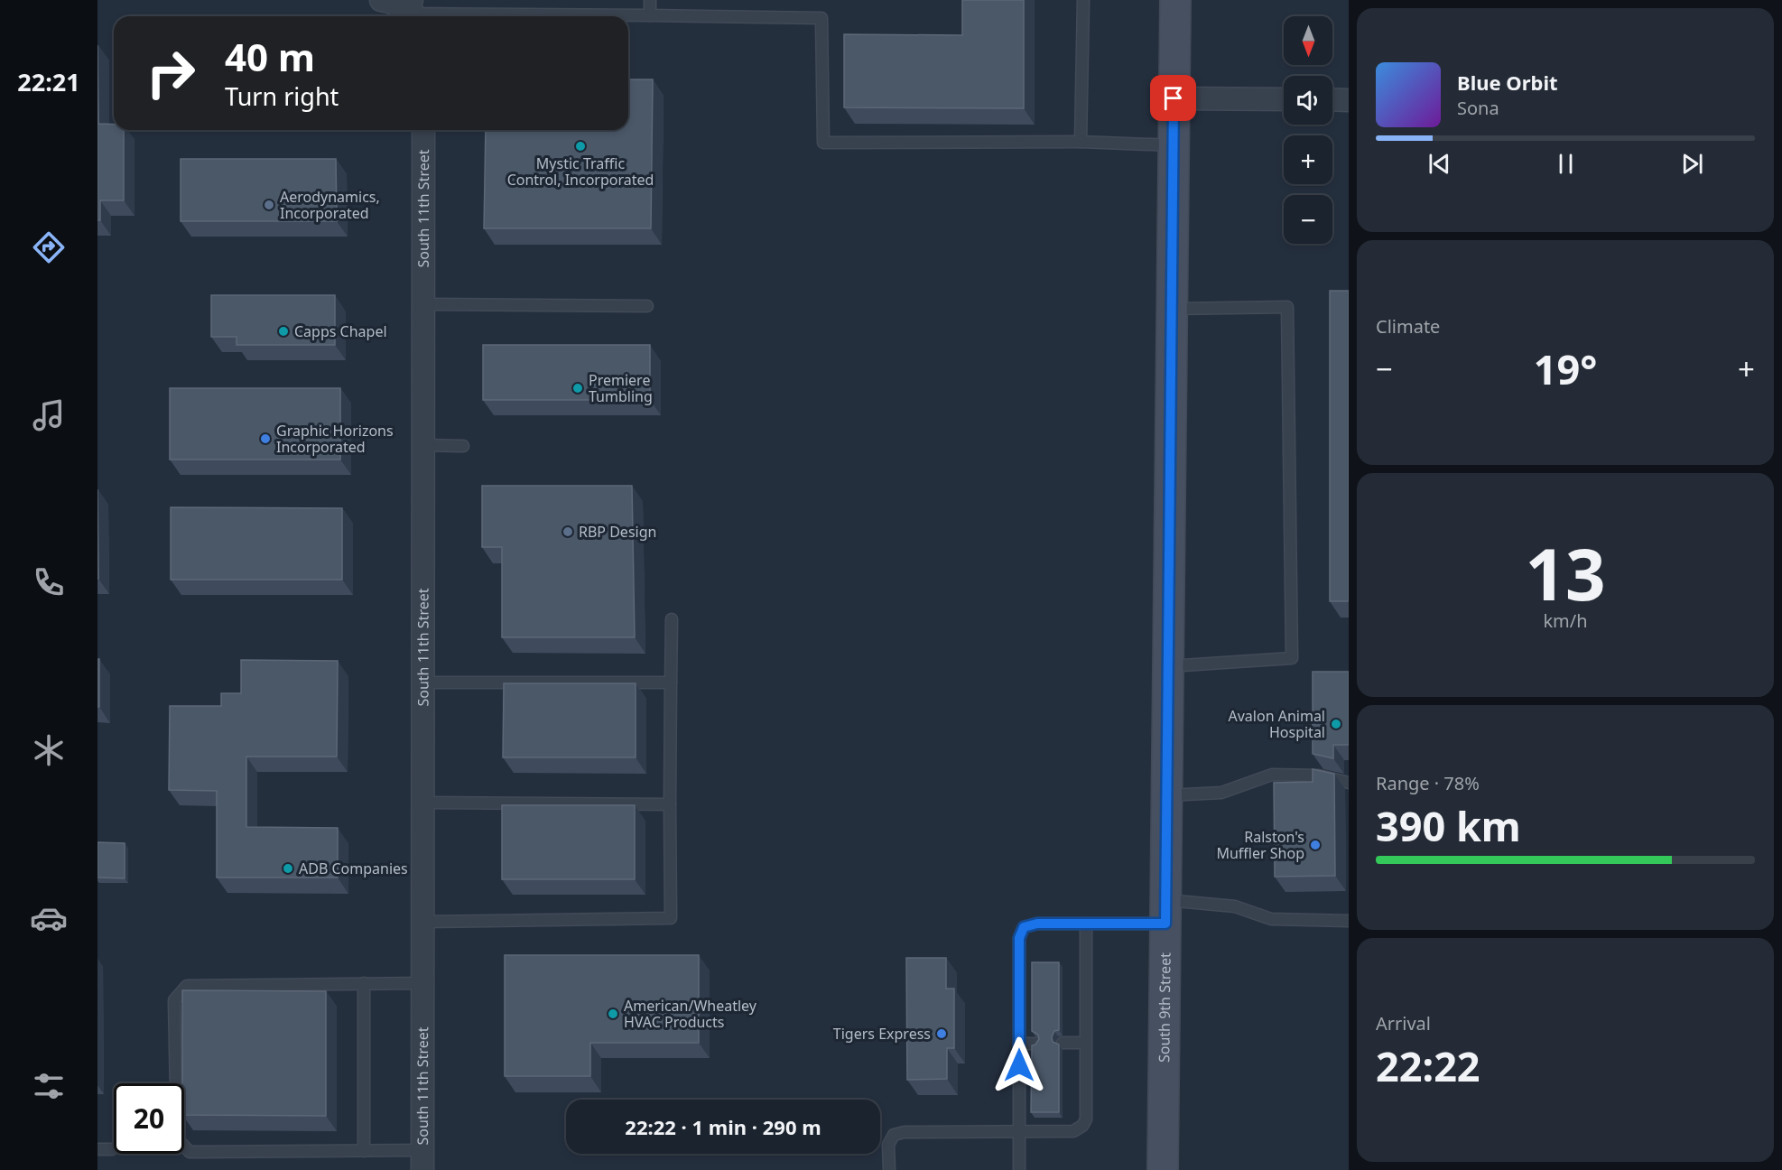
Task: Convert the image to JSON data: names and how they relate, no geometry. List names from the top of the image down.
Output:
{
  "streets": {
    "main road": ["South 9th Street"],
    "street": ["South 11th Street"]
  },
  "places": [
    "Mystic Traffic Control, Incorporated",
    "Aerodynamics, Incorporated",
    "Capps Chapel",
    "Premiere Tumbling",
    "Graphic Horizons Incorporated",
    "RBP Design",
    "Avalon Animal Hospital",
    "Ralston's Muffler Shop",
    "ADB Companies",
    "American/Wheatley HVAC Products",
    "Tigers Express"
  ],
  "north": "bottom",
  "page": {
    "tabs": "22:21",
    "map_buttons": ["+", "−"],
    "turn": ["40 m", "Turn right"],
    "song": ["Blue Orbit", "Sona"],
    "tile": [
      "Climate",
      ["13", "km/h"],
      ["Range · 78%", "390 km"],
      ["Arrival", "22:22"]
    ],
    "heat": ["−", "19°", "+"],
    "limit": "20",
    "trip": "22:22 · 1 min · 290 m"
  }
}
